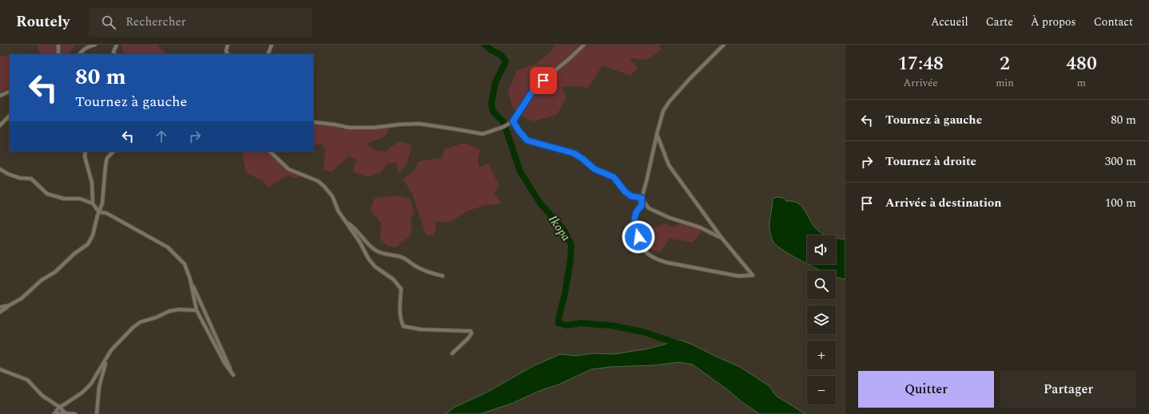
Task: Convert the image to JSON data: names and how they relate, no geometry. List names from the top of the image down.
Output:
{
  "water": ["Ikopa"],
  "page": {
    "header": "Routely",
    "search": "Rechercher",
    "nav": [
      "Accueil",
      "Carte",
      "À propos",
      "Contact"
    ],
    "eta": [
      "17:48",
      "Arrivée",
      "2",
      "min",
      "480",
      "m"
    ],
    "turn": ["80 m", "Tournez à gauche"],
    "list": [
      {
        "name": "Tournez à gauche",
        "value": "80 m"
      },
      {
        "name": "Tournez à droite",
        "value": "300 m"
      },
      {
        "name": "Arrivée à destination",
        "value": "100 m"
      }
    ],
    "map_buttons": ["+", "−"],
    "buttons": ["Quitter", "Partager"]
  }
}
